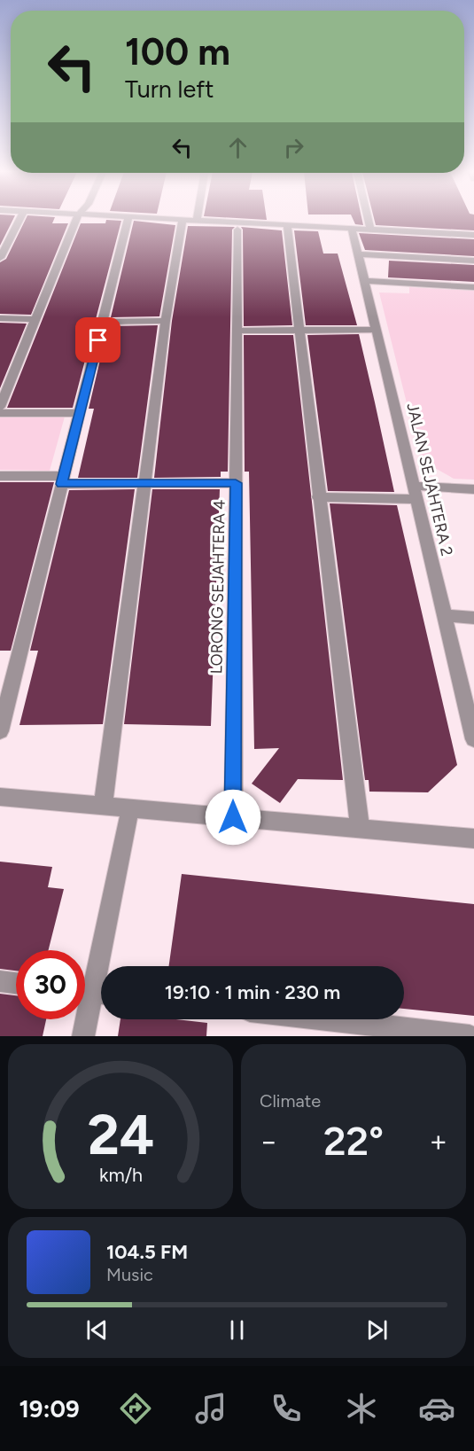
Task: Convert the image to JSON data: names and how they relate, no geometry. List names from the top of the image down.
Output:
{
  "streets": {
    "street": ["JALAN SEJAHTERA 2", "LORONG SEJAHTERA 4"]
  },
  "page": {
    "turn": ["100 m", "Turn left"],
    "limit": "30",
    "trip": "19:10 · 1 min · 230 m",
    "tile": "Climate",
    "heat": ["−", "22°", "+"],
    "song": ["104.5 FM", "Music"],
    "tabs": "19:09",
    "gauge": ["24", "km/h"]
  }
}
